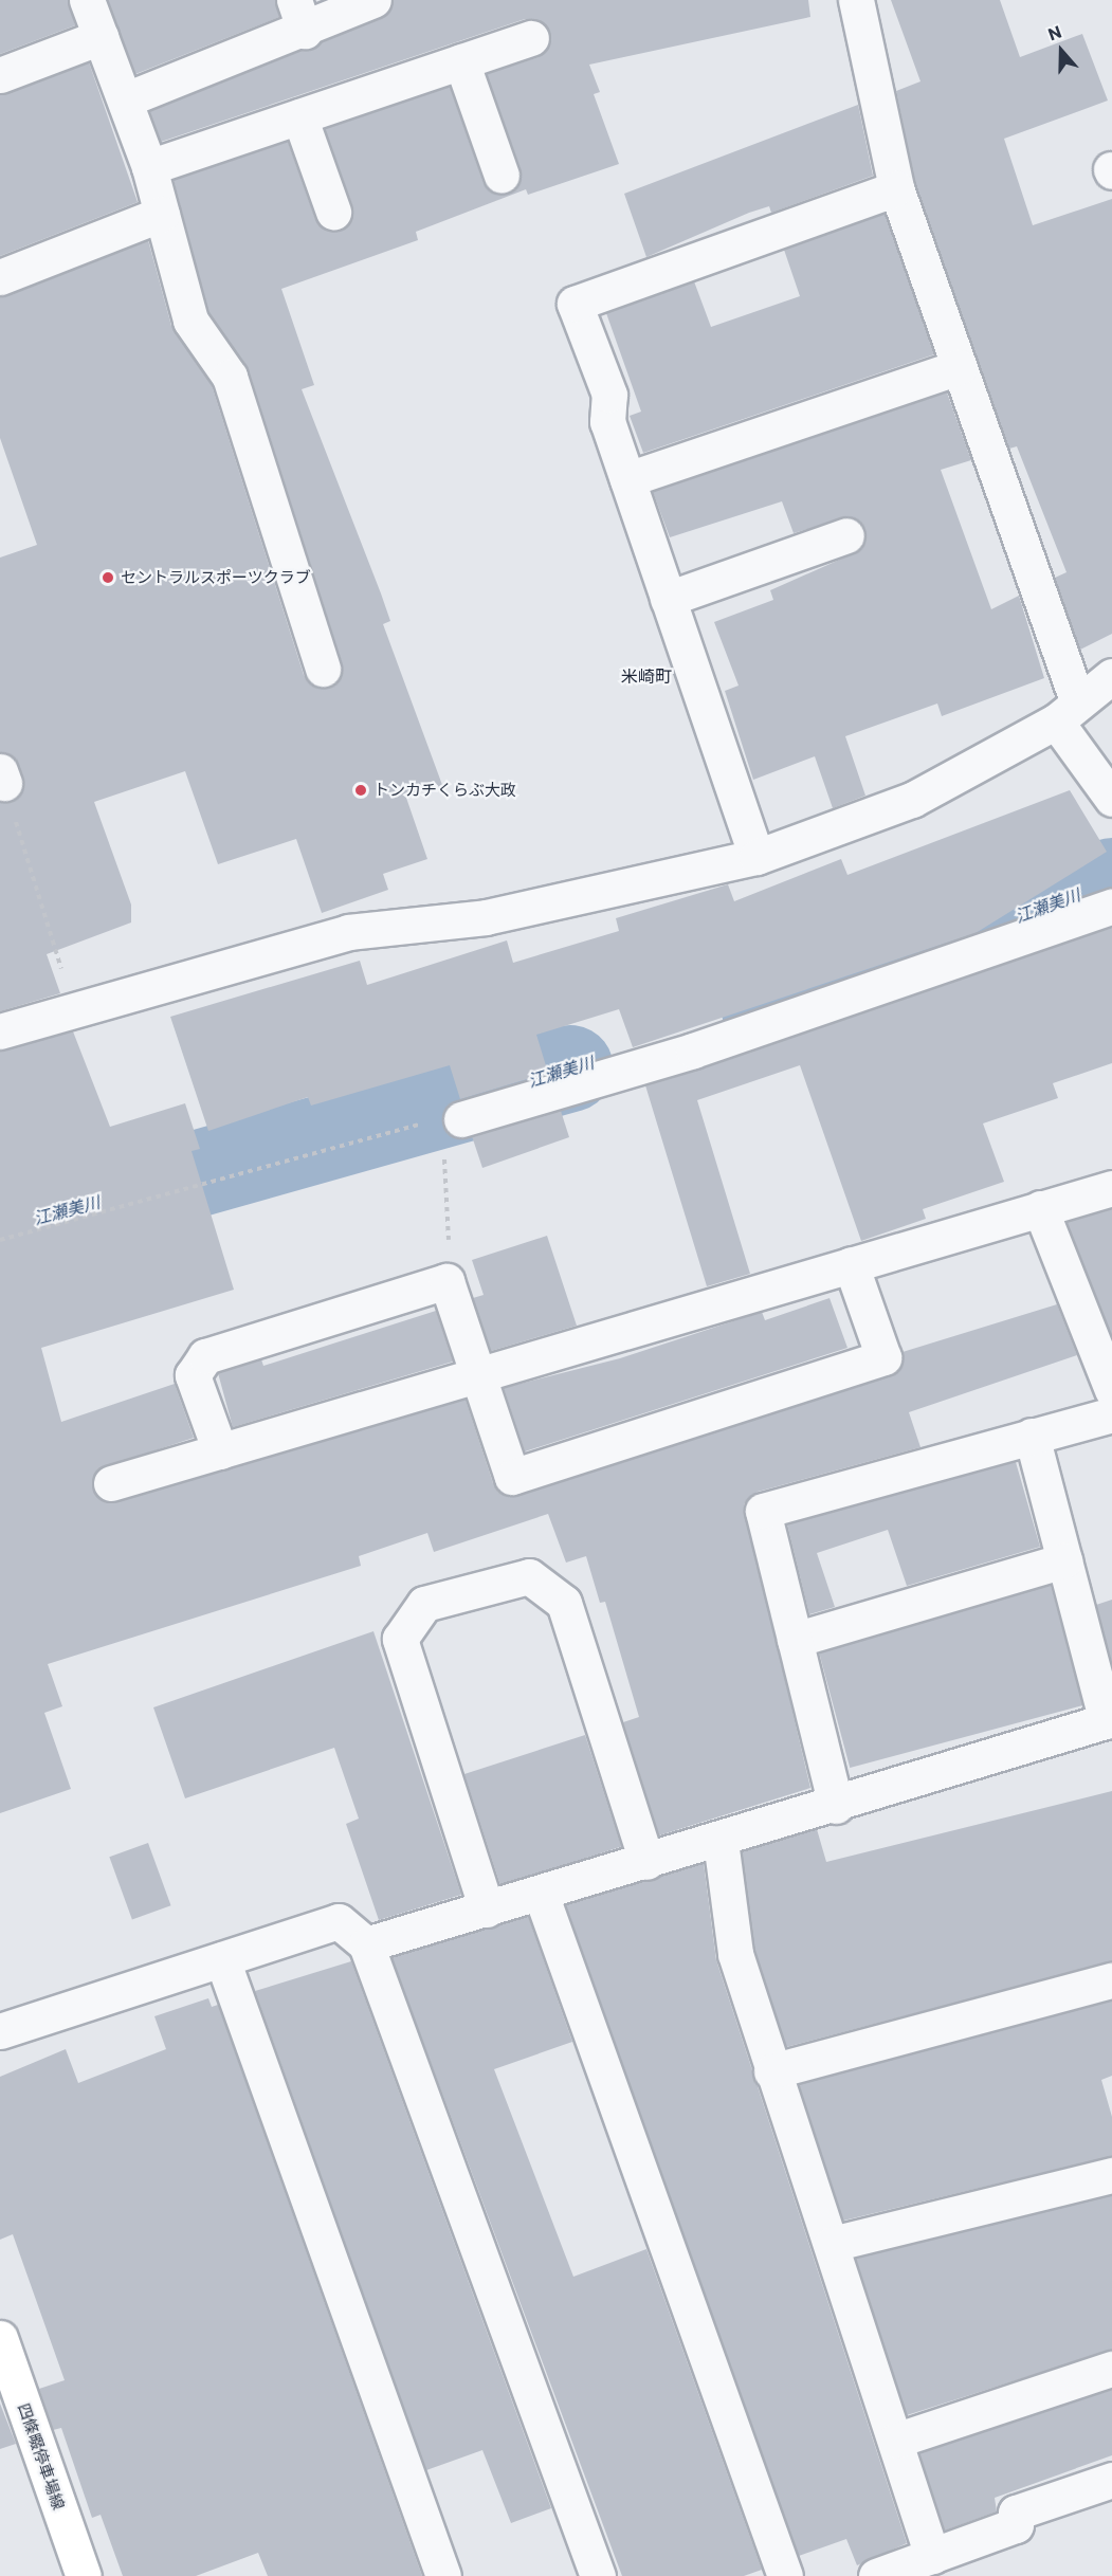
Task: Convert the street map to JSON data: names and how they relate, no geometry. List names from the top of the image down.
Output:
{
  "streets": {
    "main road": ["四條畷停車場線"]
  },
  "districts": ["米崎町"],
  "water": ["江瀬美川"],
  "places": ["セントラルスポーツクラブ", "トンカチくらぶ大政"],
  "north": "top"
}
